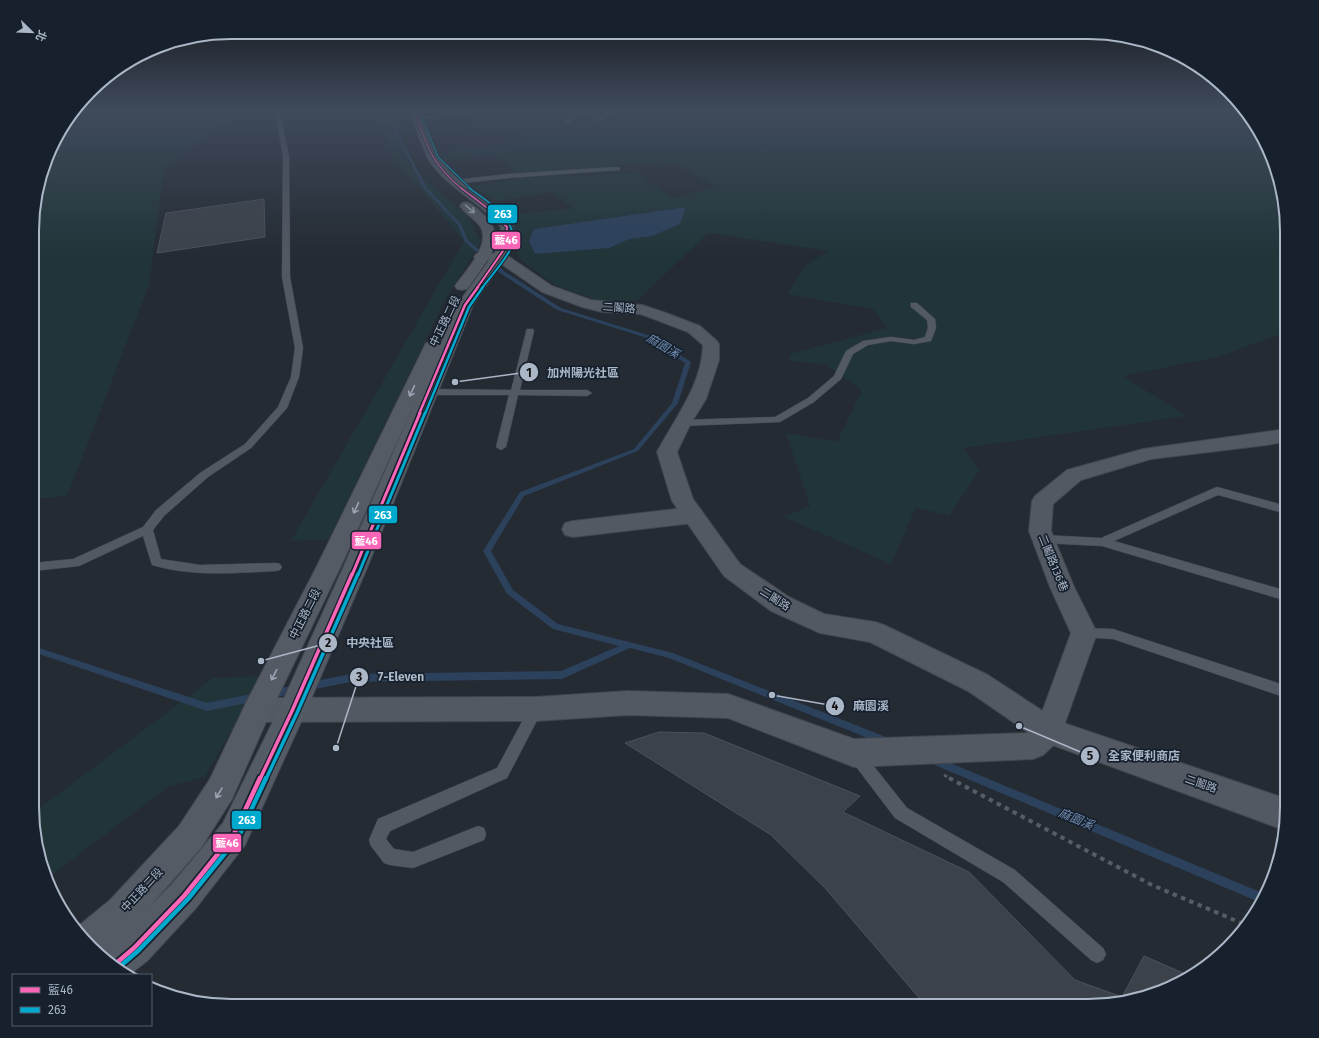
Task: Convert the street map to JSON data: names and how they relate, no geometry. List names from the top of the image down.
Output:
{
  "streets": {
    "main road": ["中正路二段"],
    "street": ["二鬮路", "二鬮路136巷"]
  },
  "crossings": [
    ["二鬮路", "中正路二段"]
  ],
  "water": ["麻園溪"],
  "places": [
    "加州陽光社區",
    "中央社區",
    "麻園溪",
    "全家便利商店",
    "7-Eleven"
  ],
  "lines": ["transit line 藍46", "transit line 263"],
  "legend": ["藍46", "263"],
  "north": "bottom right"
}
